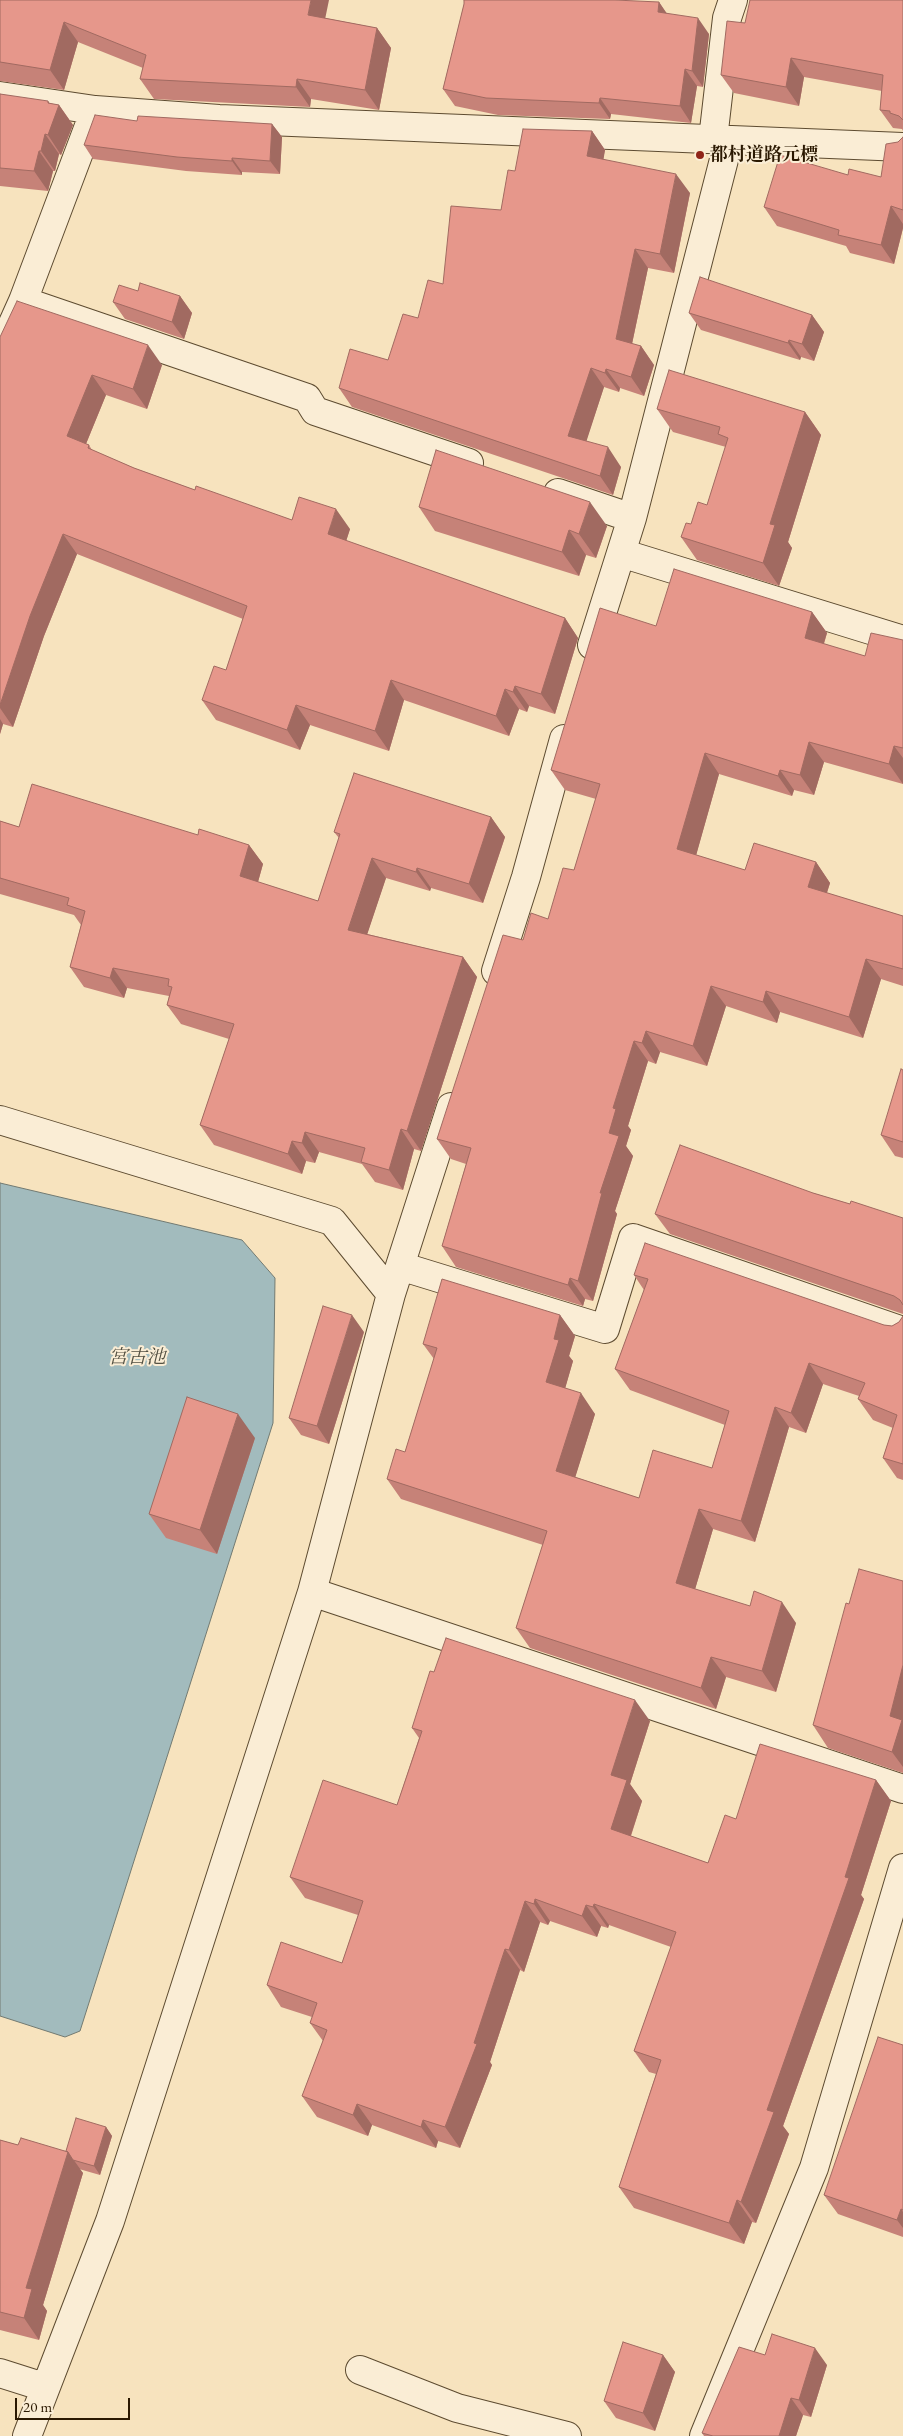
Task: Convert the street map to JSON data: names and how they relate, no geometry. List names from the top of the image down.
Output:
{
  "water": ["宮古池"],
  "places": ["都村道路元標"],
  "scale_bar": "20 m"
}
